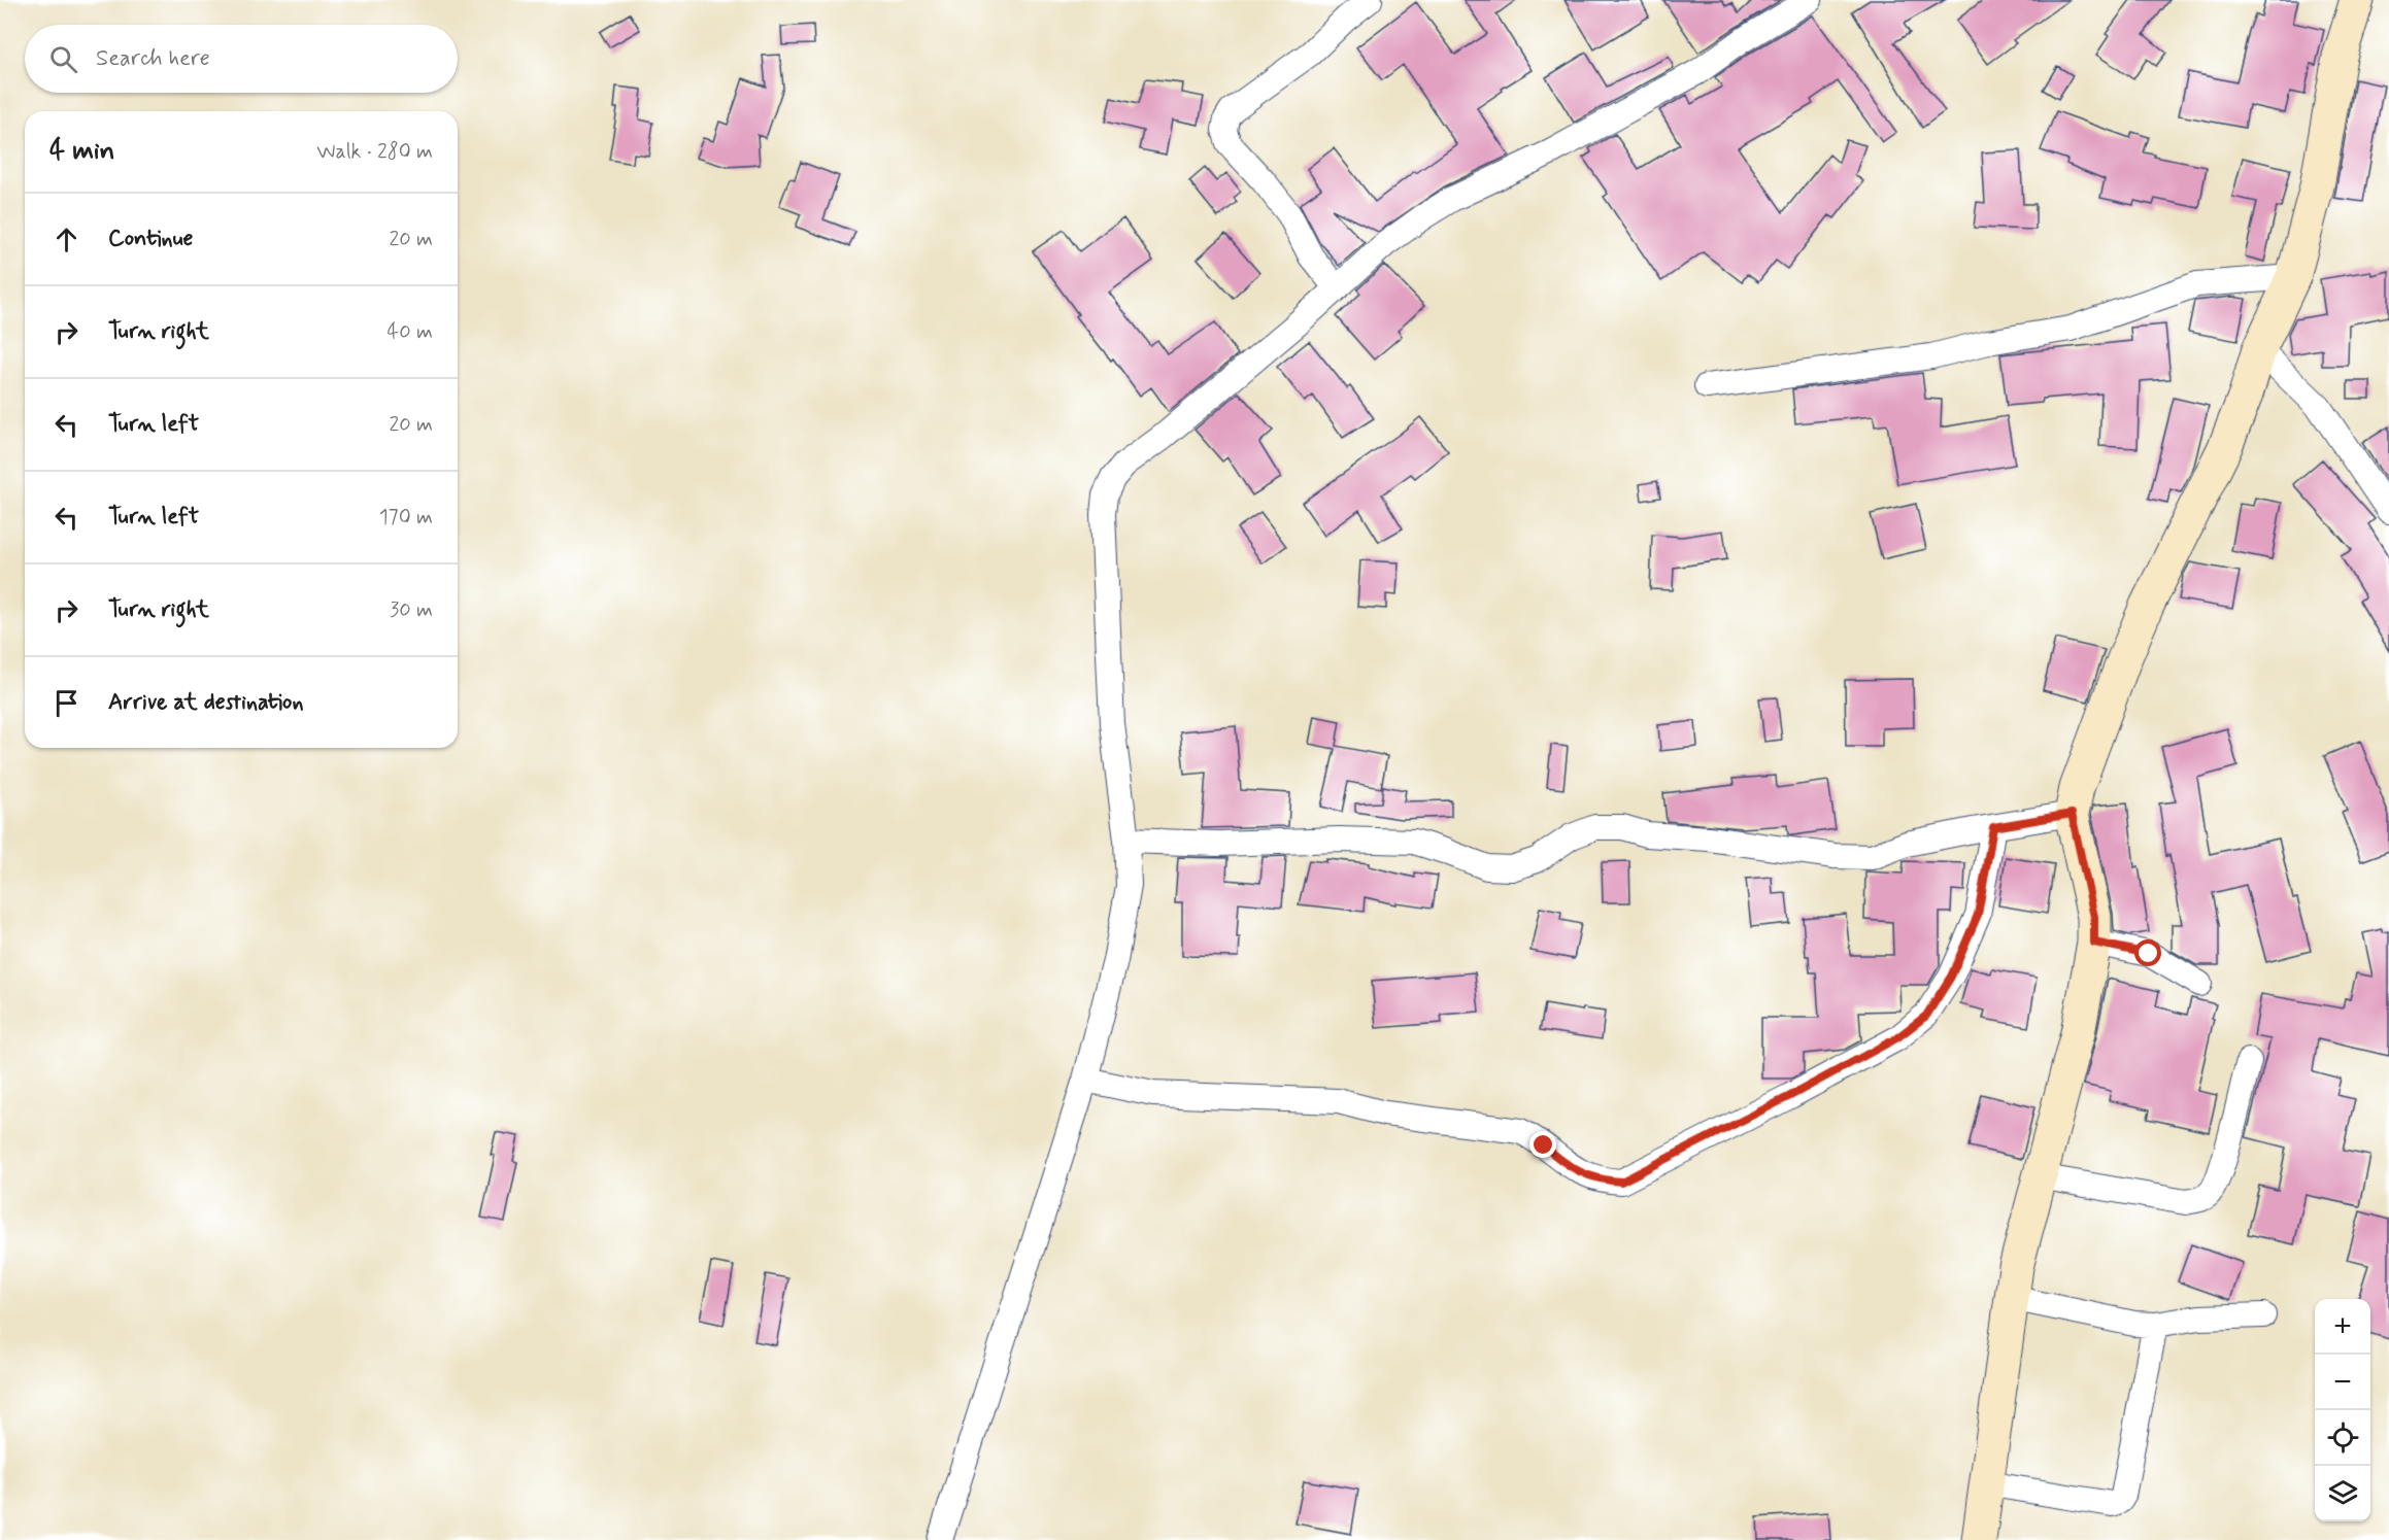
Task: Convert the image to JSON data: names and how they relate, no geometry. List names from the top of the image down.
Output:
{
  "page": {
    "search": "Search here",
    "heading": ["4 min", "Walk · 280 m"],
    "list": [
      ["Continue", "20 m"],
      ["Turn right", "40 m"],
      ["Turn left", "20 m"],
      ["Turn left", "170 m"],
      ["Turn right", "30 m"],
      "Arrive at destination"
    ],
    "map_buttons": ["+", "−"]
  }
}
